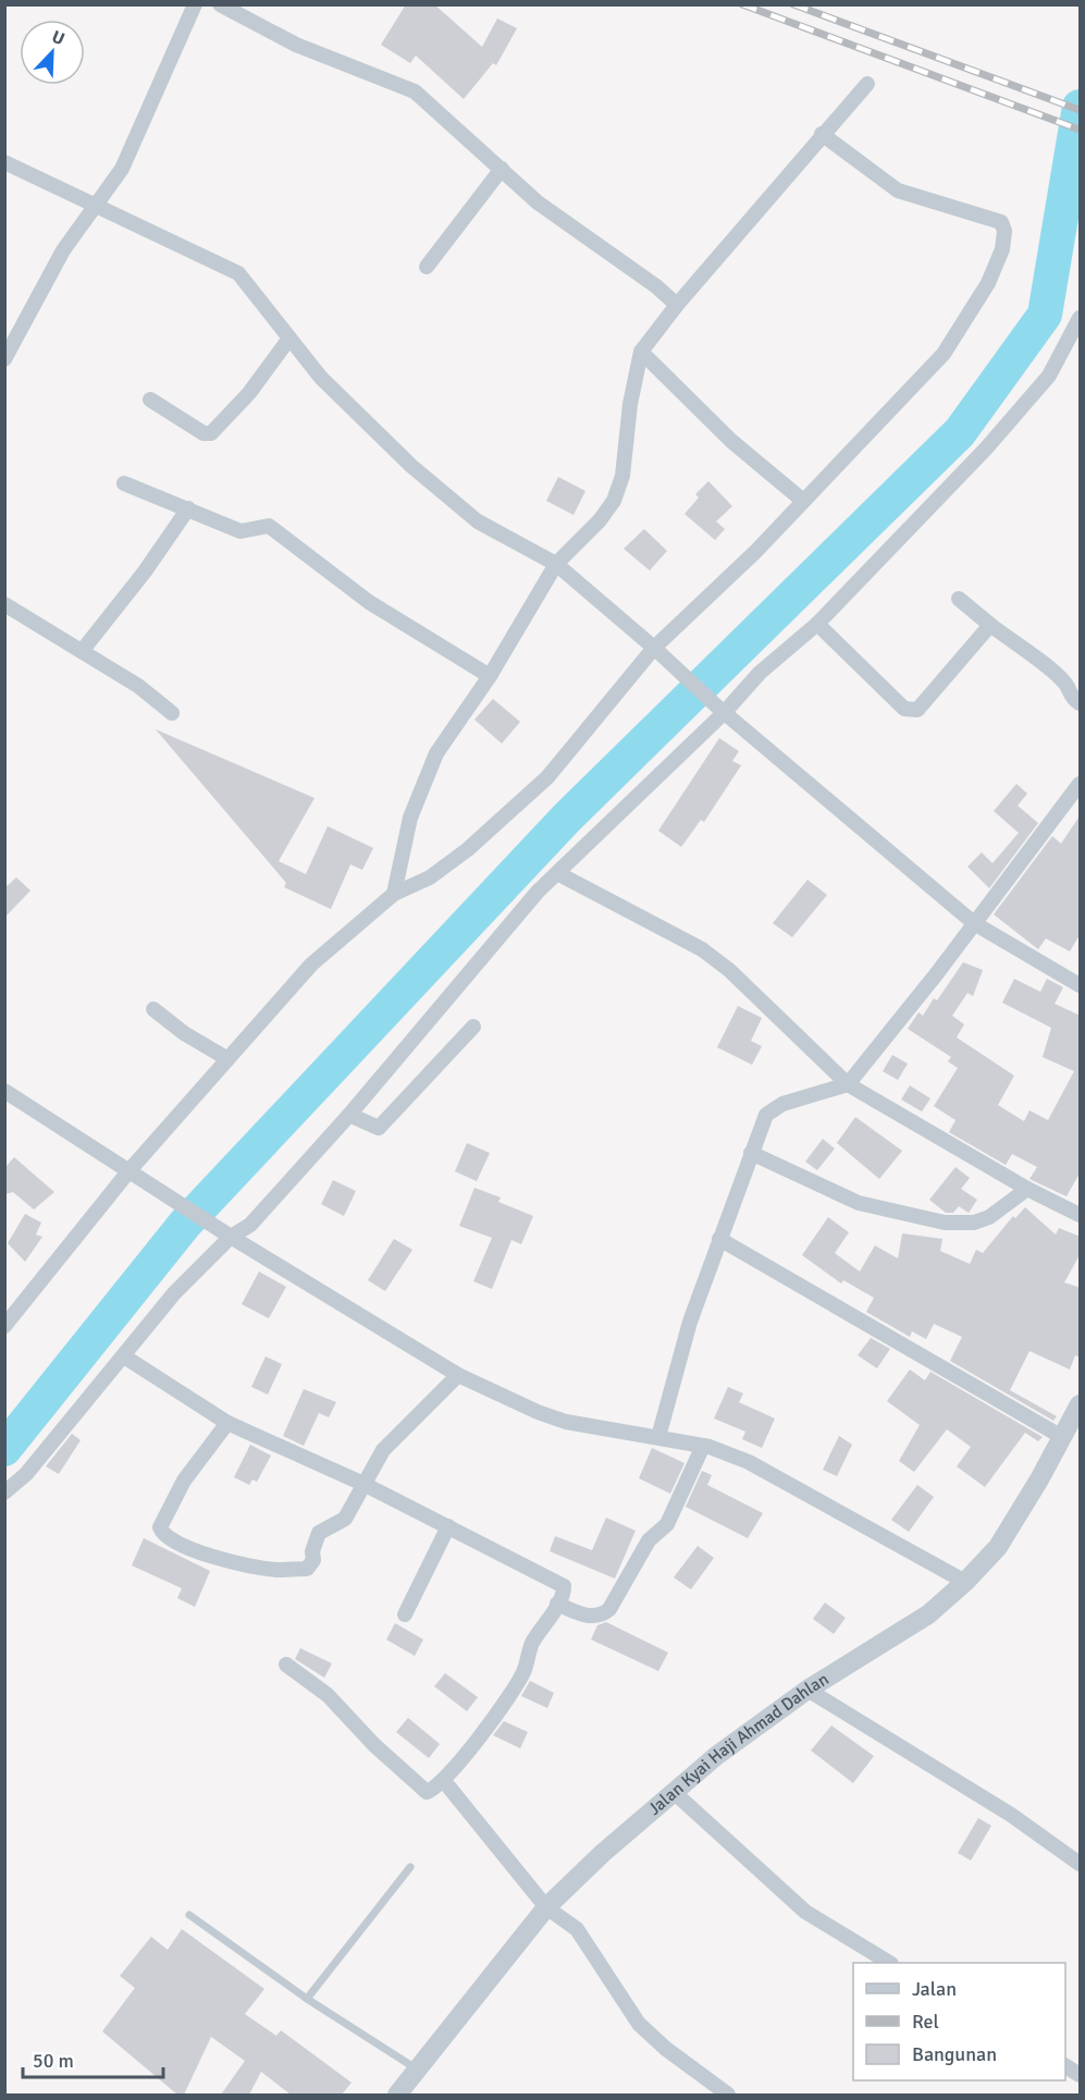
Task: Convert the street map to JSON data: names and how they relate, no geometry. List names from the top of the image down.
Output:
{
  "streets": {
    "street": ["Jalan Kyai Haji Ahmad Dahlan"]
  },
  "legend": ["Jalan", "Rel", "Bangunan"],
  "scale_bar": "50 m",
  "north": "top right"
}
